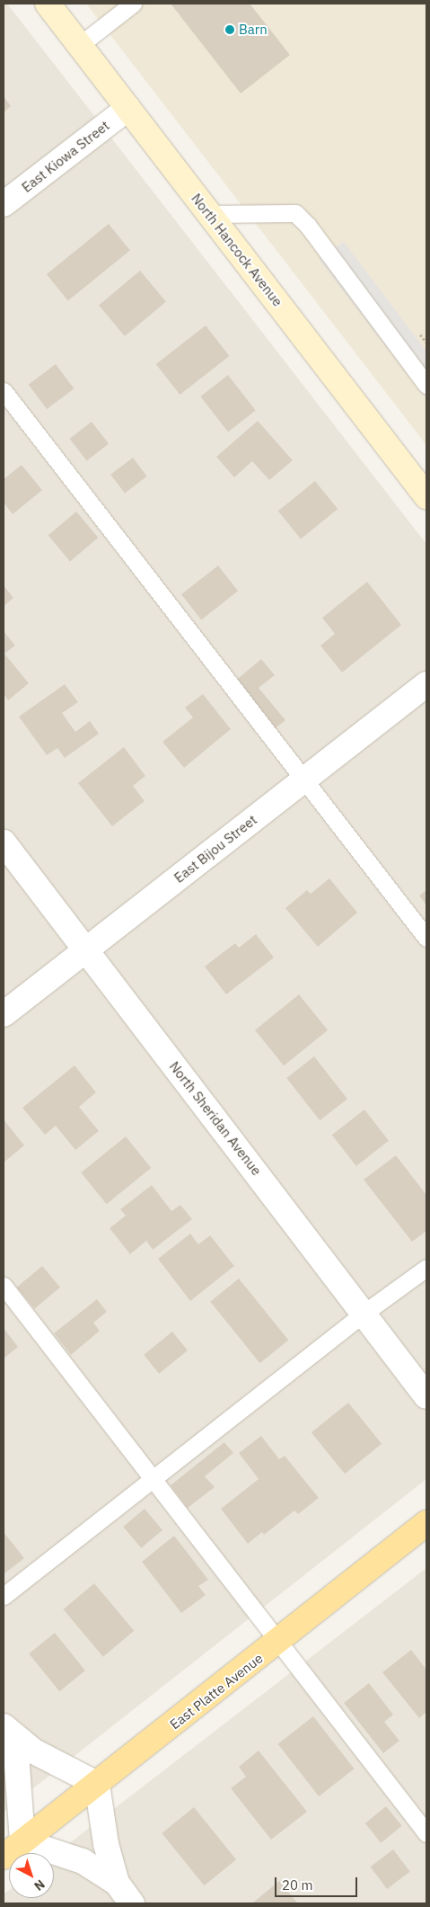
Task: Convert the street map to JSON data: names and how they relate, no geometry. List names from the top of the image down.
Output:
{
  "streets": {
    "main road": ["North Hancock Avenue", "East Platte Avenue"],
    "street": ["East Kiowa Street", "East Bijou Street", "North Sheridan Avenue"]
  },
  "crossings": [
    ["East Kiowa Street", "North Hancock Avenue"],
    ["East Bijou Street", "North Sheridan Avenue"]
  ],
  "places": ["Barn"],
  "scale_bar": "20 m",
  "north": "bottom right"
}
